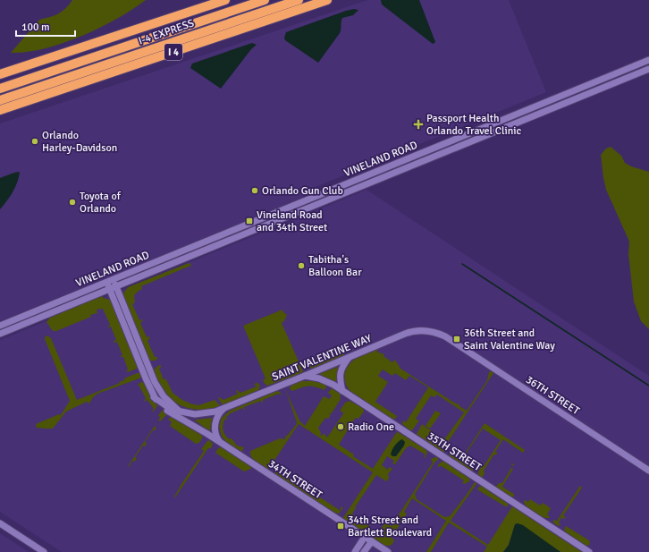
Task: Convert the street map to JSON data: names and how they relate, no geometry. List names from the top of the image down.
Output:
{
  "streets": {
    "highway": ["I-4 EXPRESS", "I 4"],
    "street": [
      "VINELAND ROAD",
      "SAINT VALENTINE WAY",
      "36TH STREET",
      "35TH STREET",
      "34TH STREET"
    ]
  },
  "crossings": [
    ["VINELAND ROAD", "34TH STREET"],
    ["SAINT VALENTINE WAY", "36TH STREET"],
    ["SAINT VALENTINE WAY", "35TH STREET"],
    ["SAINT VALENTINE WAY", "34TH STREET"]
  ],
  "places": {
    "health": ["Passport Health Orlando Travel Clinic"],
    "other": [
      "Orlando Harley-Davidson",
      "Orlando Gun Club",
      "Toyota of Orlando",
      "Tabitha's Balloon Bar",
      "Radio One"
    ],
    "transit": ["Vineland Road and 34th Street", "36th Street and Saint Valentine Way", "34th Street and Bartlett Boulevard"]
  },
  "scale_bar": "100 m"
}
